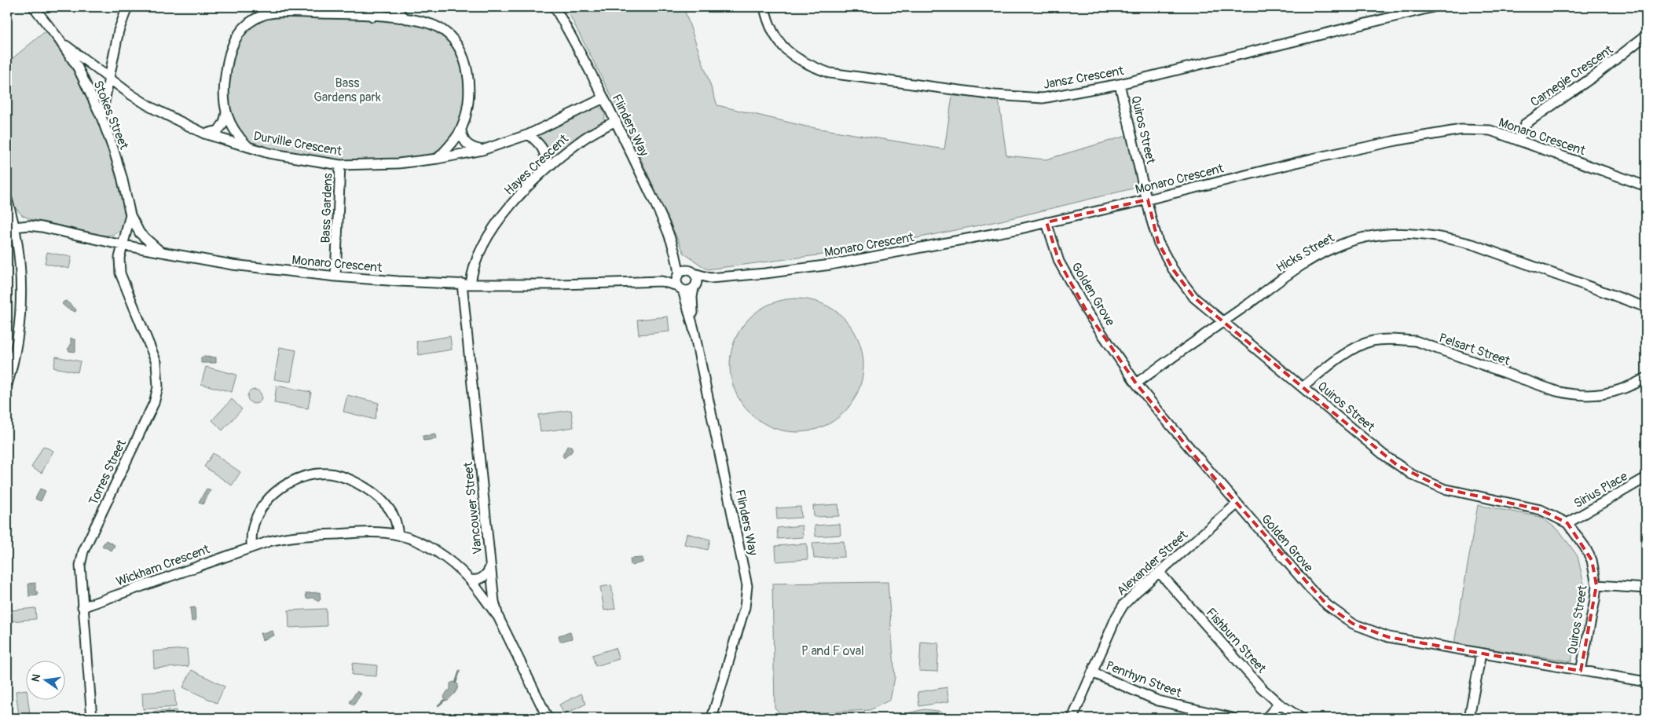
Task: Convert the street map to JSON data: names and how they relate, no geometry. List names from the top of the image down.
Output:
{
  "streets": {
    "street": [
      "Carnegie Crescent",
      "Jansz Crescent",
      "Stokes Street",
      "Flinders Way",
      "Quiros Street",
      "Monaro Crescent",
      "Durville Crescent",
      "Hayes Crescent",
      "Bass Gardens",
      "Hicks Street",
      "Golden Grove",
      "Pelsart Street",
      "Torres Street",
      "Sirius Place",
      "Vancouver Street",
      "Alexander Street",
      "Wickham Crescent",
      "Fishburn Street",
      "Penrhyn Street"
    ]
  },
  "crossings": [
    ["Carnegie Crescent", "Monaro Crescent"],
    ["Jansz Crescent", "Quiros Street"],
    ["Stokes Street", "Monaro Crescent"],
    ["Stokes Street", "Durville Crescent"],
    ["Stokes Street", "Torres Street"],
    ["Flinders Way", "Monaro Crescent"],
    ["Flinders Way", "Durville Crescent"],
    ["Flinders Way", "Hayes Crescent"],
    ["Quiros Street", "Monaro Crescent"],
    ["Quiros Street", "Hicks Street"],
    ["Quiros Street", "Golden Grove"],
    ["Quiros Street", "Pelsart Street"],
    ["Quiros Street", "Sirius Place"],
    ["Monaro Crescent", "Hayes Crescent"],
    ["Monaro Crescent", "Bass Gardens"],
    ["Monaro Crescent", "Golden Grove"],
    ["Monaro Crescent", "Torres Street"],
    ["Monaro Crescent", "Vancouver Street"],
    ["Durville Crescent", "Bass Gardens"],
    ["Hayes Crescent", "Vancouver Street"],
    ["Hicks Street", "Golden Grove"],
    ["Golden Grove", "Alexander Street"],
    ["Torres Street", "Wickham Crescent"],
    ["Vancouver Street", "Wickham Crescent"],
    ["Alexander Street", "Fishburn Street"],
    ["Alexander Street", "Penrhyn Street"]
  ],
  "parks": ["Bass Gardens park", "P and F oval"],
  "north": "left"
}
